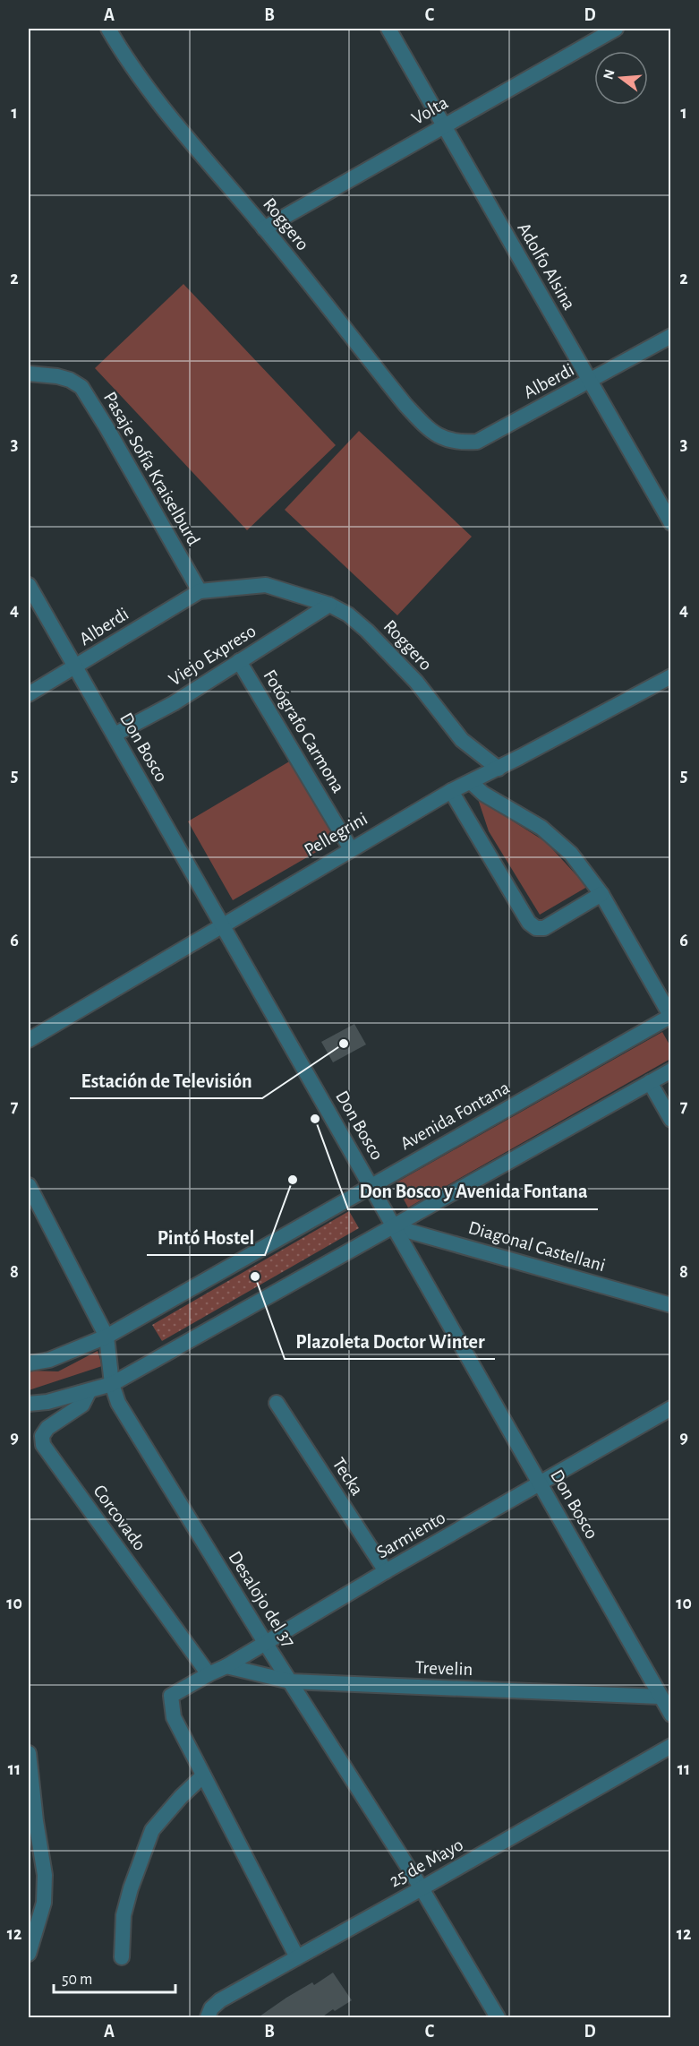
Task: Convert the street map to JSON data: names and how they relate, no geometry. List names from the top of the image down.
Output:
{
  "streets": {
    "street": [
      "Volta",
      "Roggero",
      "Adolfo Alsina",
      "Alberdi",
      "Pasaje Sofía Kraiselburd",
      "Viejo Expreso",
      "Fotógrafo Carmona",
      "Don Bosco",
      "Pellegrini",
      "Avenida Fontana",
      "Diagonal Castellani",
      "Tecka",
      "Corcovado",
      "Sarmiento",
      "Desalojo del 37",
      "Trevelin",
      "25 de Mayo"
    ]
  },
  "crossings": [
    ["Volta", "Roggero"],
    ["Volta", "Adolfo Alsina"],
    ["Roggero", "Alberdi"],
    ["Roggero", "Pasaje Sofía Kraiselburd"],
    ["Roggero", "Viejo Expreso"],
    ["Roggero", "Pellegrini"],
    ["Adolfo Alsina", "Alberdi"],
    ["Alberdi", "Pasaje Sofía Kraiselburd"],
    ["Alberdi", "Don Bosco"],
    ["Viejo Expreso", "Fotógrafo Carmona"],
    ["Viejo Expreso", "Don Bosco"],
    ["Fotógrafo Carmona", "Pellegrini"],
    ["Don Bosco", "Pellegrini"],
    ["Don Bosco", "Avenida Fontana"],
    ["Don Bosco", "Diagonal Castellani"],
    ["Don Bosco", "Sarmiento"],
    ["Don Bosco", "Trevelin"],
    ["Avenida Fontana", "Desalojo del 37"],
    ["Tecka", "Sarmiento"],
    ["Corcovado", "Sarmiento"],
    ["Sarmiento", "Desalojo del 37"],
    ["Sarmiento", "Trevelin"],
    ["Desalojo del 37", "Trevelin"],
    ["Desalojo del 37", "25 de Mayo"]
  ],
  "places": [
    "Estación de Televisión",
    "Don Bosco y Avenida Fontana",
    "Pintó Hostel",
    "Plazoleta Doctor Winter"
  ],
  "scale_bar": "50 m",
  "north": "left",
  "grid": {
    "columns": [
      "A",
      "B",
      "C",
      "D"
    ],
    "rows": [
      "1",
      "2",
      "3",
      "4",
      "5",
      "6",
      "7",
      "8",
      "9",
      "10",
      "11",
      "12"
    ]
  }
}
